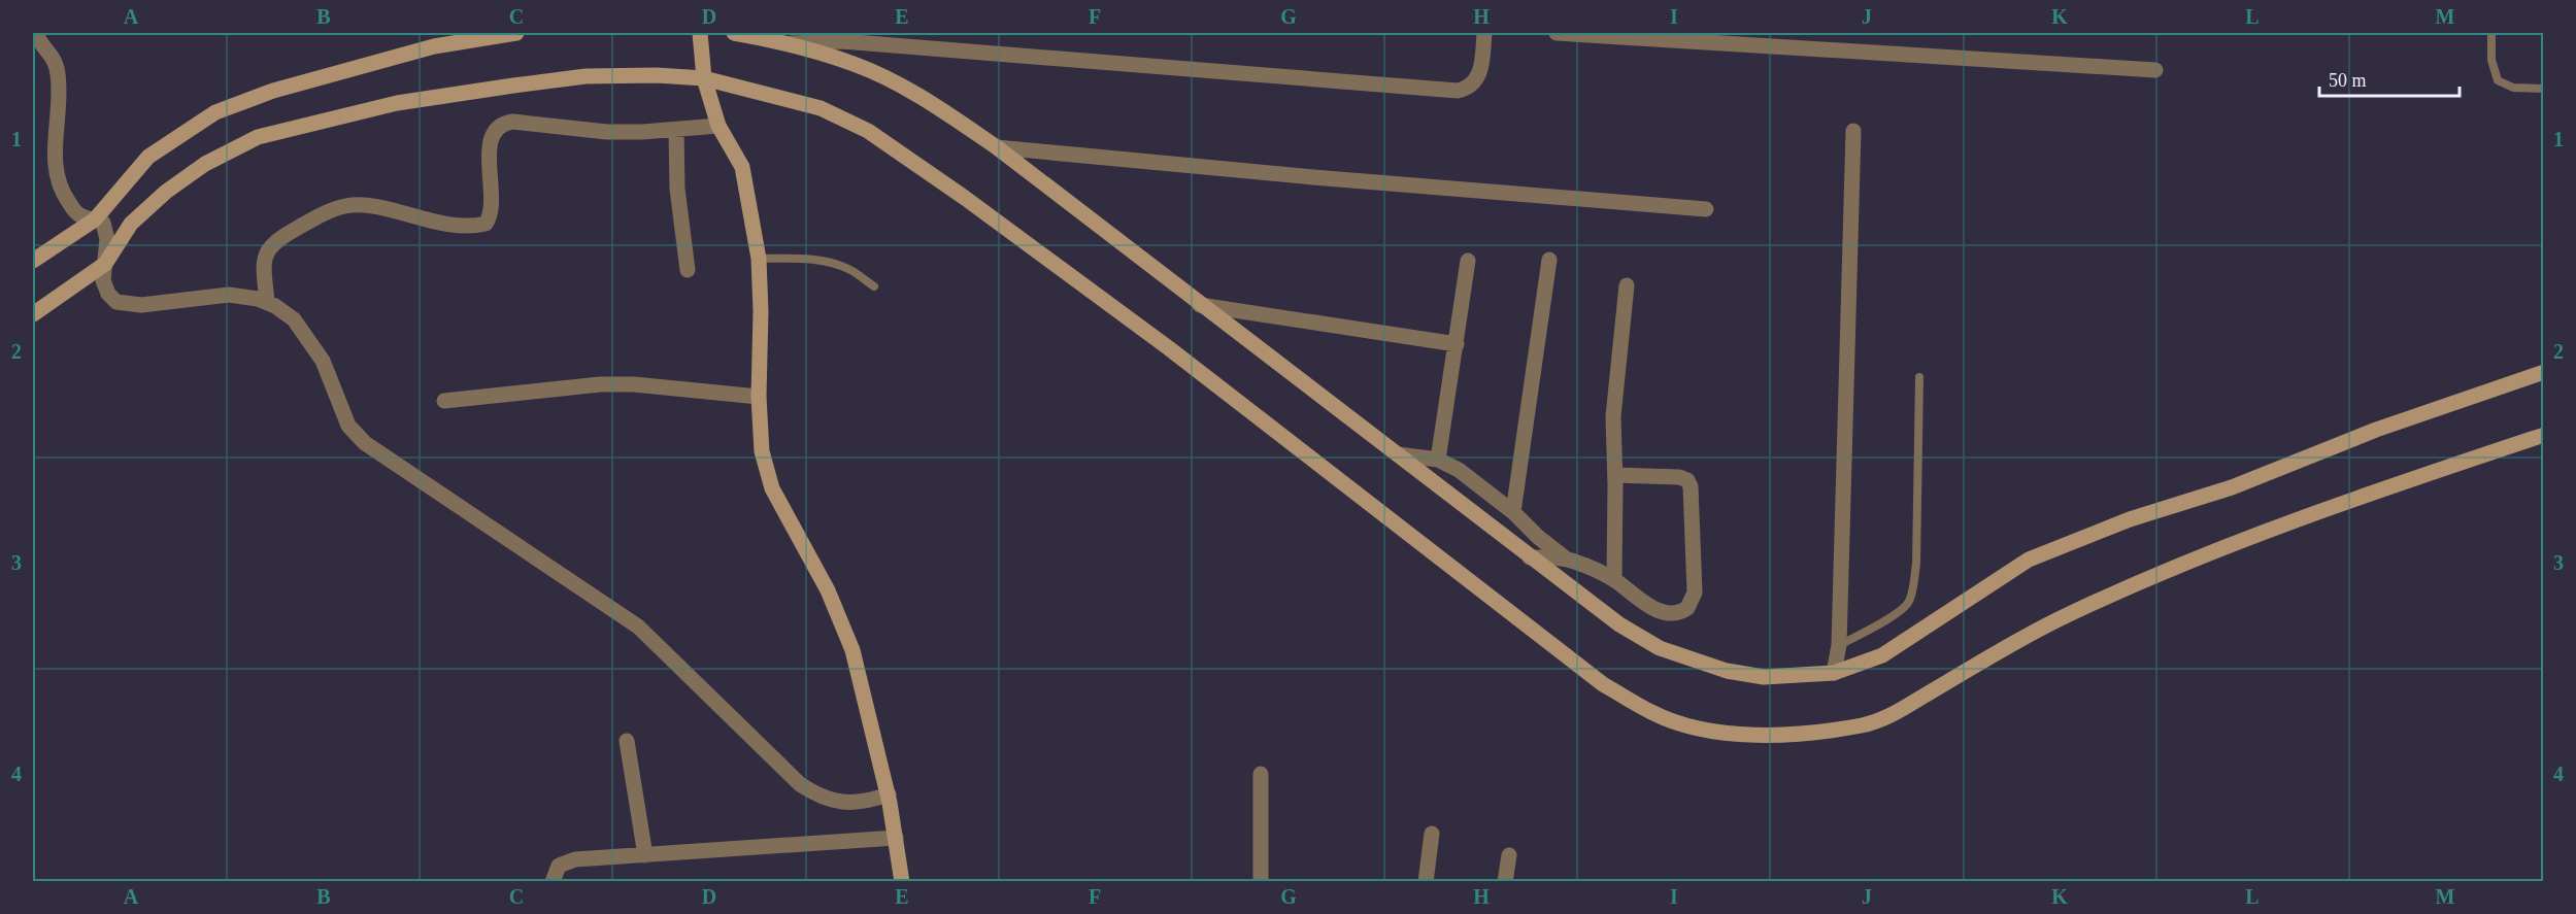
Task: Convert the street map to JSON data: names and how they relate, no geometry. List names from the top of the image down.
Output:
{
  "scale_bar": "50 m",
  "grid": {
    "columns": [
      "A",
      "B",
      "C",
      "D",
      "E",
      "F",
      "G",
      "H",
      "I",
      "J",
      "K",
      "L",
      "M"
    ],
    "rows": [
      "1",
      "2",
      "3",
      "4"
    ]
  }
}
